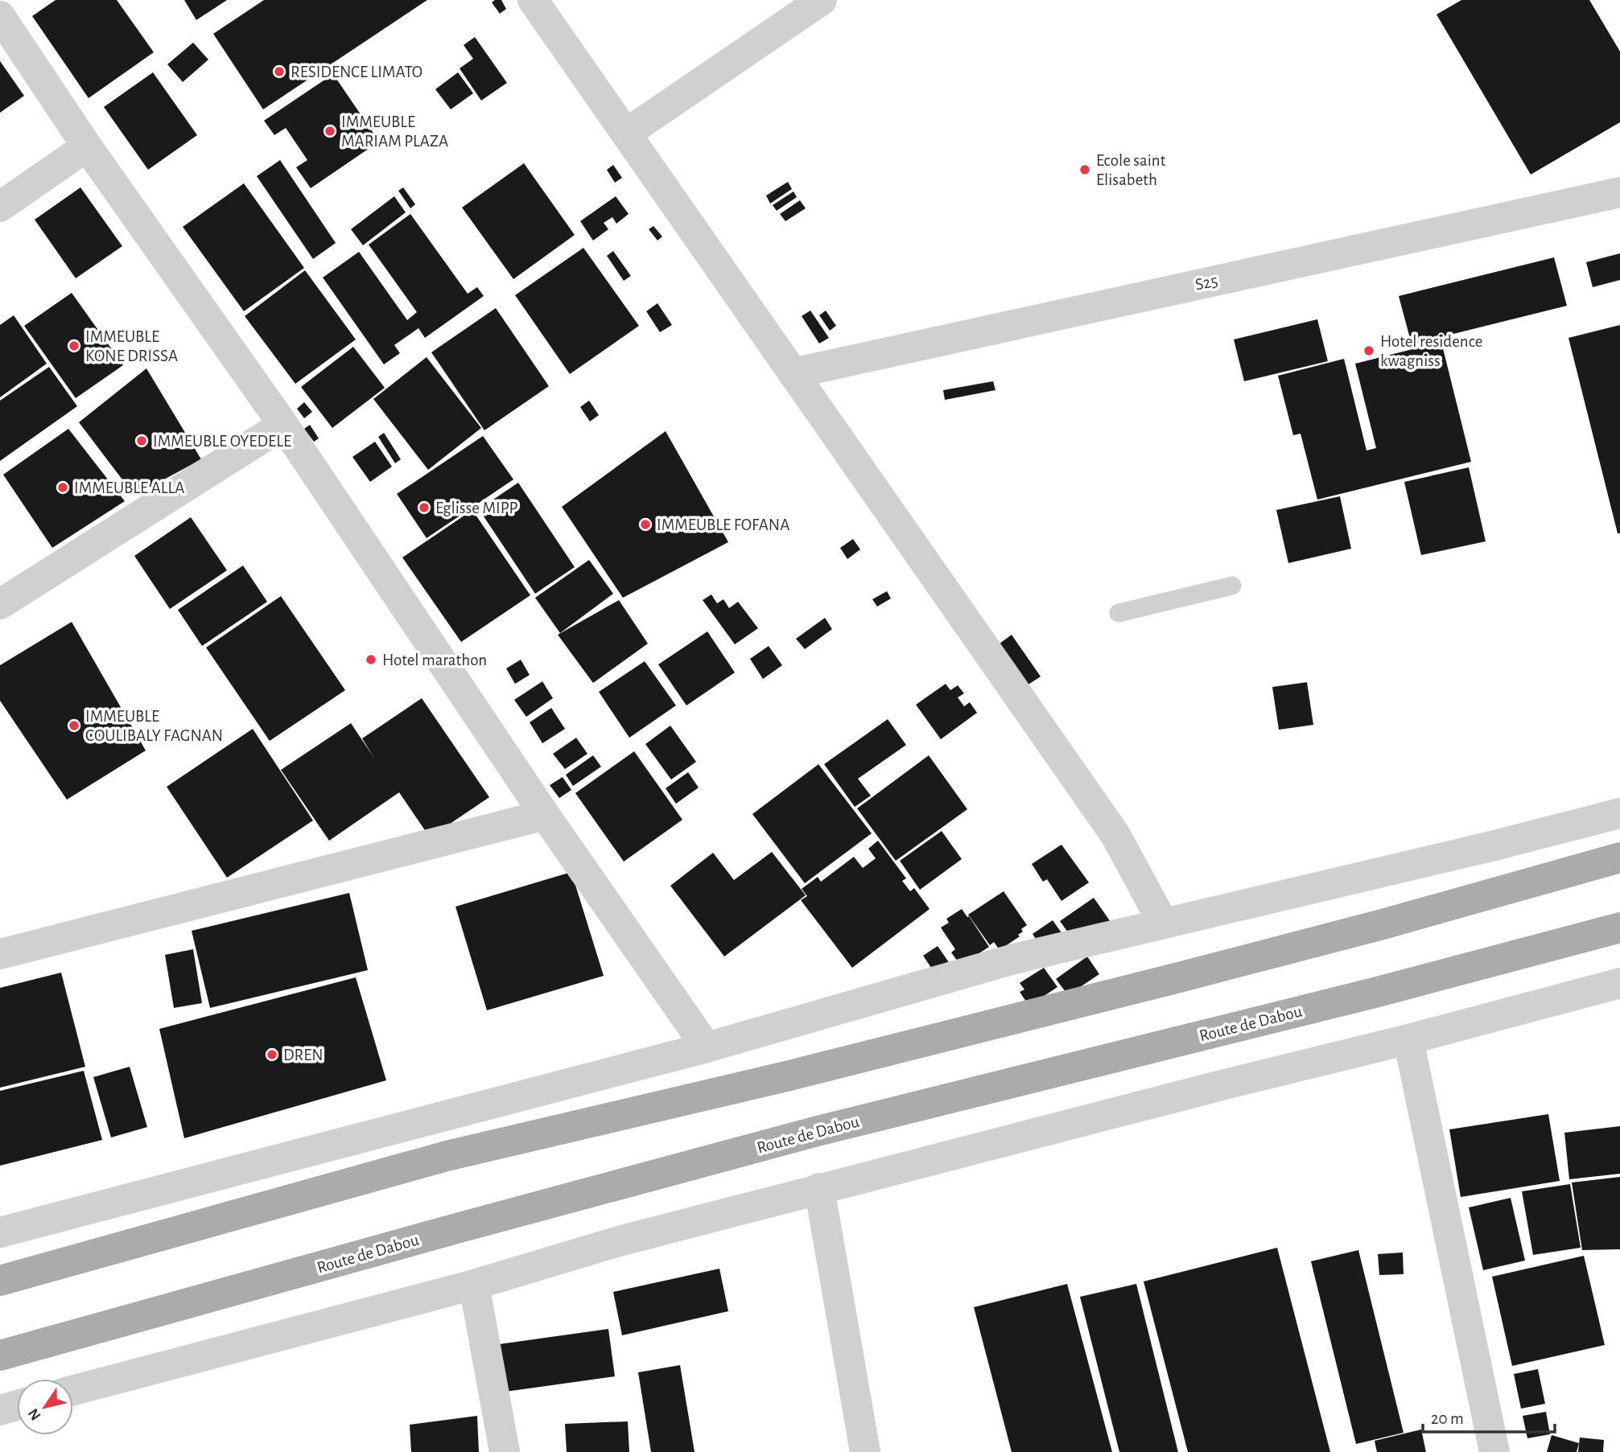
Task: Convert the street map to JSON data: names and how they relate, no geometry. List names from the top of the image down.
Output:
{
  "streets": {
    "main road": ["Route de Dabou"],
    "street": ["S25"]
  },
  "places": [
    "RESIDENCE LIMATO",
    "IMMEUBLE MARIAM PLAZA",
    "Ecole saint Elisabeth",
    "IMMEUBLE KONE DRISSA",
    "Hotel residence kwagniss",
    "IMMEUBLE OYEDELE",
    "IMMEUBLE ALLA",
    "Eglisse MIPP",
    "IMMEUBLE FOFANA",
    "Hotel marathon",
    "IMMEUBLE COULIBALY FAGNAN",
    "DREN"
  ],
  "scale_bar": "20 m",
  "north": "bottom left"
}
